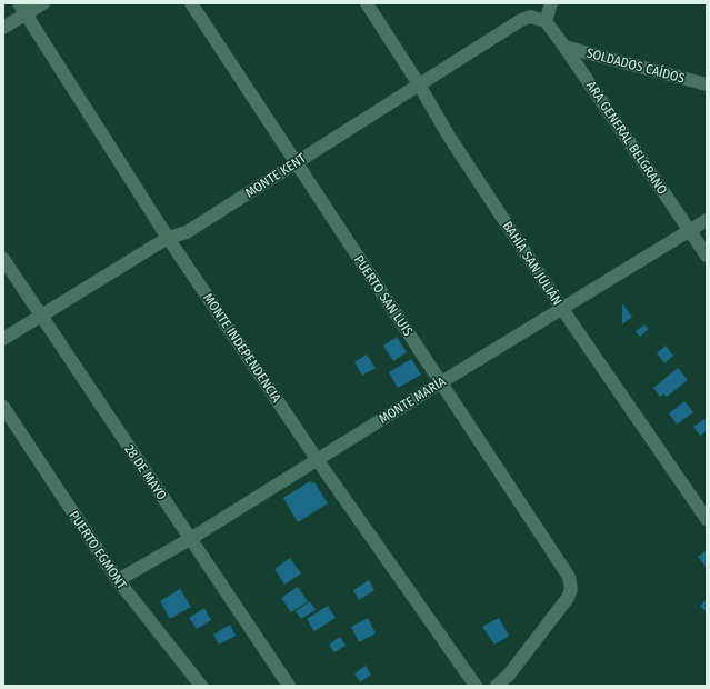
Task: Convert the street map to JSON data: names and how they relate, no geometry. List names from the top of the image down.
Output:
{
  "streets": {
    "street": [
      "SOLDADOS CAÍDOS",
      "ARA GENERAL BELGRANO",
      "MONTE KENT",
      "BAHÍA SAN JULIÁN",
      "PUERTO SAN LUIS",
      "MONTE INDEPENDENCIA",
      "MONTE MARÍA",
      "28 DE MAYO",
      "PUERTO EGMONT"
    ]
  },
  "crossings": [
    ["SOLDADOS CAÍDOS", "ARA GENERAL BELGRANO"],
    ["ARA GENERAL BELGRANO", "MONTE KENT"],
    ["ARA GENERAL BELGRANO", "MONTE MARÍA"],
    ["MONTE KENT", "BAHÍA SAN JULIÁN"],
    ["MONTE KENT", "PUERTO SAN LUIS"],
    ["MONTE KENT", "MONTE INDEPENDENCIA"],
    ["MONTE KENT", "28 DE MAYO"],
    ["BAHÍA SAN JULIÁN", "MONTE MARÍA"],
    ["PUERTO SAN LUIS", "MONTE MARÍA"],
    ["MONTE INDEPENDENCIA", "MONTE MARÍA"],
    ["MONTE MARÍA", "28 DE MAYO"],
    ["MONTE MARÍA", "PUERTO EGMONT"]
  ]
}
